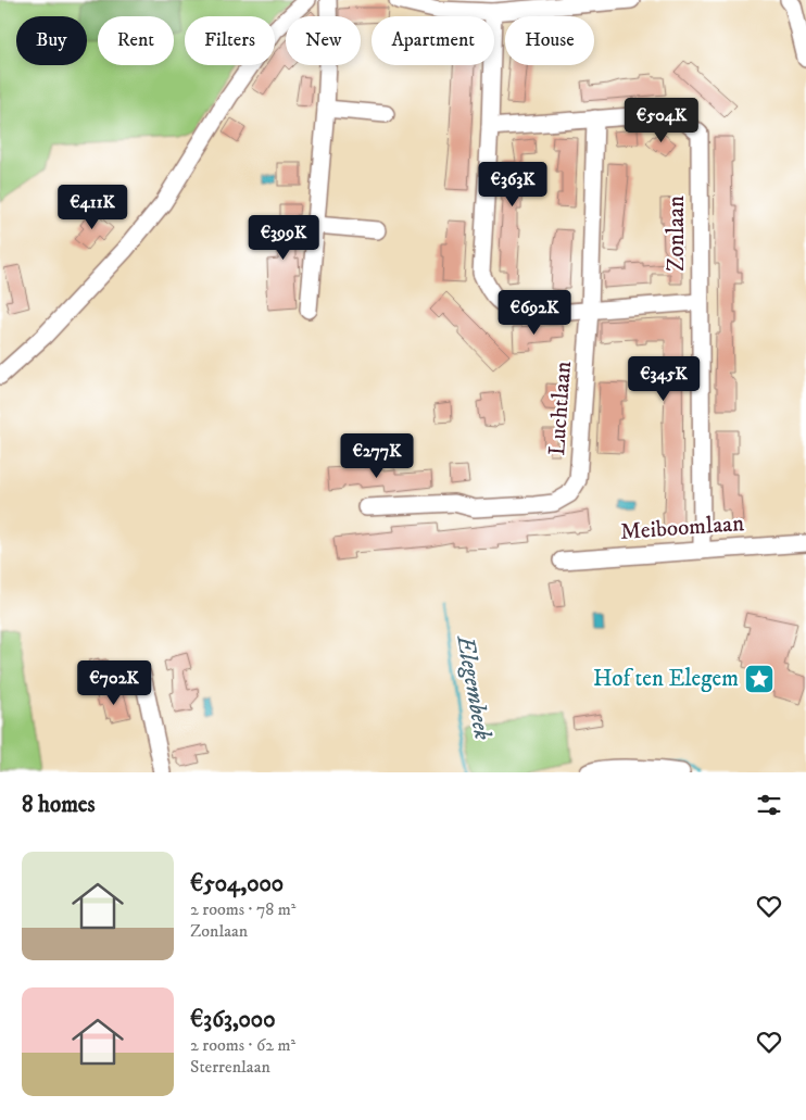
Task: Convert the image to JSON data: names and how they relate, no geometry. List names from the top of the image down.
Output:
{
  "streets": {
    "street": ["Zonlaan", "Luchtlaan", "Meiboomlaan"]
  },
  "crossings": [
    ["Zonlaan", "Luchtlaan"],
    ["Zonlaan", "Meiboomlaan"]
  ],
  "water": ["Elegembeek"],
  "places": {
    "place": ["Hof ten Elegem"]
  },
  "page": {
    "chip": [
      "Buy",
      "Rent",
      "Filters",
      "New",
      "Apartment",
      "House"
    ],
    "price": [
      "€504K",
      "€363K",
      "€411K",
      "€399K",
      "€692K",
      "€345K",
      "€277K",
      "€702K"
    ],
    "heading": "8 homes",
    "list": [
      {
        "name": "€504,000",
        "note": "2 rooms · 78 m² · Zonlaan"
      },
      {
        "name": "€363,000",
        "note": "2 rooms · 62 m² · Sterrenlaan"
      }
    ]
  }
}
